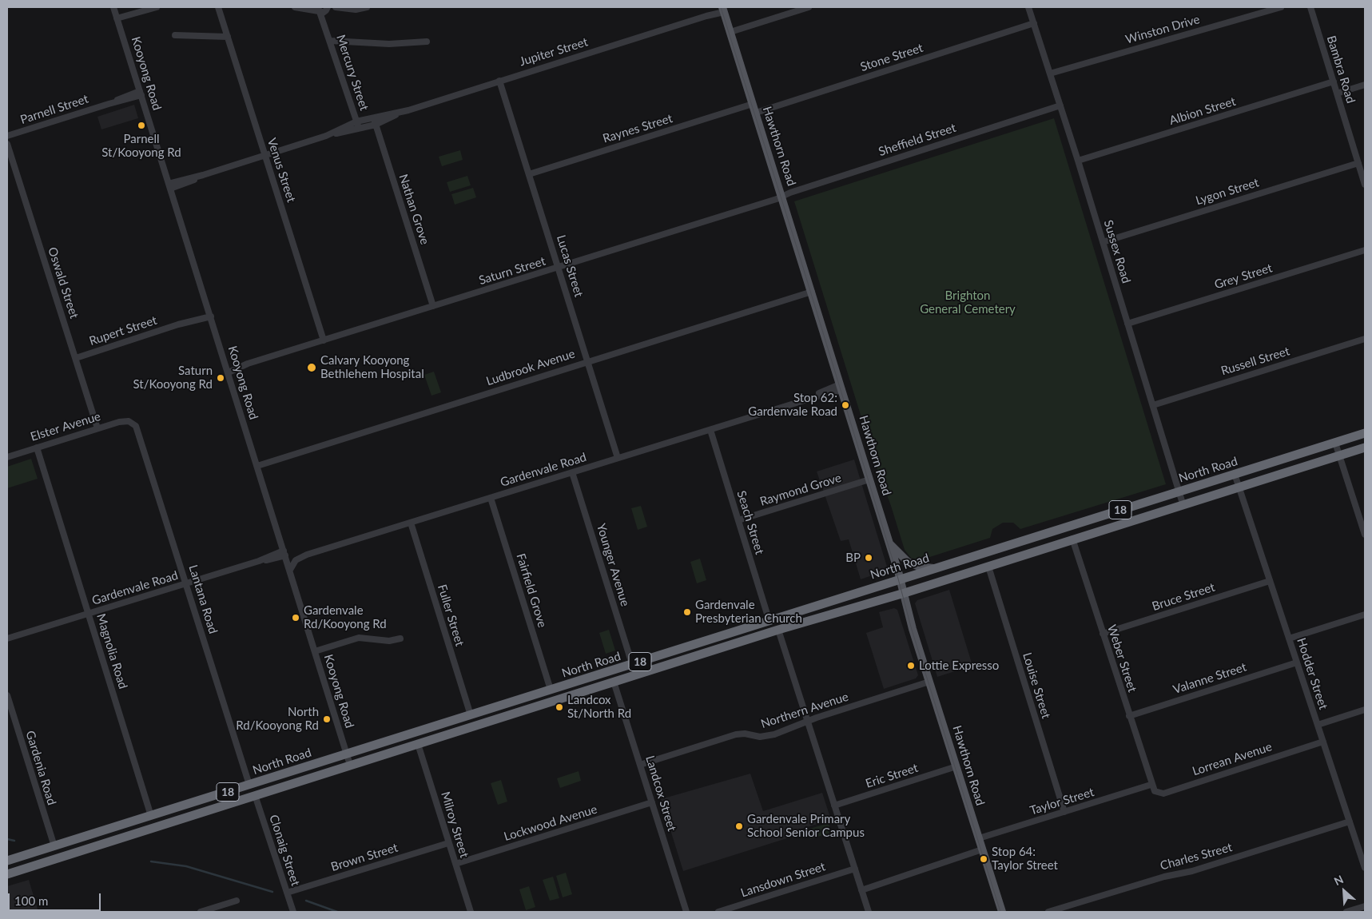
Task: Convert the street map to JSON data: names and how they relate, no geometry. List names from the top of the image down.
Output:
{
  "streets": {
    "highway": ["North Road", "18"],
    "main road": ["Hawthorn Road"],
    "street": [
      "Winston Drive",
      "Jupiter Street",
      "Stone Street",
      "Bambra Road",
      "Mercury Street",
      "Kooyong Road",
      "Parnell Street",
      "Albion Street",
      "Raynes Street",
      "Sheffield Street",
      "Venus Street",
      "Lygon Street",
      "Nathan Grove",
      "Sussex Road",
      "Lucas Street",
      "Saturn Street",
      "Grey Street",
      "Oswald Street",
      "Rupert Street",
      "Russell Street",
      "Ludbrook Avenue",
      "Elster Avenue",
      "Gardenvale Road",
      "Raymond Grove",
      "Seach Street",
      "Younger Avenue",
      "Fairfield Grove",
      "Bruce Street",
      "Lantana Road",
      "Fuller Street",
      "Magnolia Road",
      "Weber Street",
      "Hodder Street",
      "Valanne Street",
      "Louise Street",
      "Northern Avenue",
      "Lorrean Avenue",
      "Gardenia Road",
      "Eric Street",
      "Landcox Street",
      "Taylor Street",
      "Lockwood Avenue",
      "Milroy Street",
      "Clonaig Street",
      "Charles Street",
      "Brown Street",
      "Lansdown Street"
    ]
  },
  "crossings": [
    ["Winston Drive", "Sussex Road"],
    ["Jupiter Street", "Mercury Street"],
    ["Jupiter Street", "Kooyong Road"],
    ["Jupiter Street", "Hawthorn Road"],
    ["Jupiter Street", "Venus Street"],
    ["Jupiter Street", "Nathan Grove"],
    ["Jupiter Street", "Lucas Street"],
    ["Stone Street", "Hawthorn Road"],
    ["Stone Street", "Sussex Road"],
    ["Bambra Road", "Albion Street"],
    ["Bambra Road", "Lygon Street"],
    ["Kooyong Road", "Parnell Street"],
    ["Kooyong Road", "Saturn Street"],
    ["Kooyong Road", "Rupert Street"],
    ["Kooyong Road", "Ludbrook Avenue"],
    ["Kooyong Road", "Gardenvale Road"],
    ["Kooyong Road", "North Road"],
    ["Albion Street", "Sussex Road"],
    ["Raynes Street", "Hawthorn Road"],
    ["Raynes Street", "Lucas Street"],
    ["Sheffield Street", "Hawthorn Road"],
    ["Sheffield Street", "Sussex Road"],
    ["Sheffield Street", "Saturn Street"],
    ["Hawthorn Road", "Saturn Street"],
    ["Hawthorn Road", "Ludbrook Avenue"],
    ["Hawthorn Road", "Gardenvale Road"],
    ["Hawthorn Road", "North Road"],
    ["Hawthorn Road", "Raymond Grove"],
    ["Hawthorn Road", "Northern Avenue"],
    ["Hawthorn Road", "Eric Street"],
    ["Hawthorn Road", "Taylor Street"],
    ["Venus Street", "Saturn Street"],
    ["Lygon Street", "Sussex Road"],
    ["Nathan Grove", "Saturn Street"],
    ["Sussex Road", "Grey Street"],
    ["Sussex Road", "Russell Street"],
    ["Sussex Road", "North Road"],
    ["Lucas Street", "Saturn Street"],
    ["Lucas Street", "Ludbrook Avenue"],
    ["Lucas Street", "Gardenvale Road"],
    ["Oswald Street", "Rupert Street"],
    ["Oswald Street", "Elster Avenue"],
    ["Elster Avenue", "Lantana Road"],
    ["Elster Avenue", "Magnolia Road"],
    ["Gardenvale Road", "Seach Street"],
    ["Gardenvale Road", "Younger Avenue"],
    ["Gardenvale Road", "Fairfield Grove"],
    ["Gardenvale Road", "Lantana Road"],
    ["Gardenvale Road", "Fuller Street"],
    ["Gardenvale Road", "Magnolia Road"],
    ["North Road", "Seach Street"],
    ["North Road", "Younger Avenue"],
    ["North Road", "Fairfield Grove"],
    ["North Road", "Lantana Road"],
    ["North Road", "Fuller Street"],
    ["North Road", "Magnolia Road"],
    ["North Road", "Weber Street"],
    ["North Road", "Hodder Street"],
    ["North Road", "Louise Street"],
    ["North Road", "Gardenia Road"],
    ["North Road", "Landcox Street"],
    ["North Road", "Milroy Street"],
    ["North Road", "Clonaig Street"],
    ["Raymond Grove", "Seach Street"],
    ["Bruce Street", "Weber Street"],
    ["Bruce Street", "Hodder Street"],
    ["Weber Street", "Valanne Street"],
    ["Weber Street", "Lorrean Avenue"],
    ["Weber Street", "Taylor Street"],
    ["Hodder Street", "Valanne Street"],
    ["Hodder Street", "Lorrean Avenue"],
    ["Hodder Street", "Charles Street"],
    ["Louise Street", "Taylor Street"],
    ["Northern Avenue", "Landcox Street"],
    ["Lorrean Avenue", "Taylor Street"],
    ["Landcox Street", "Lockwood Avenue"],
    ["Lockwood Avenue", "Milroy Street"],
    ["Milroy Street", "Brown Street"],
    ["Clonaig Street", "Brown Street"]
  ],
  "parks": ["Brighton General Cemetery"],
  "places": [
    "Parnell St/Kooyong Rd",
    "Calvary Kooyong Bethlehem Hospital",
    "Saturn St/Kooyong Rd",
    "Stop 62: Gardenvale Road",
    "BP",
    "Gardenvale Presbyterian Church",
    "Gardenvale Rd/Kooyong Rd",
    "Lottie Expresso",
    "Landcox St/North Rd",
    "North Rd/Kooyong Rd",
    "Gardenvale Primary School Senior Campus",
    "Stop 64: Taylor Street"
  ],
  "scale_bar": "100 m",
  "north": "top left"
}
